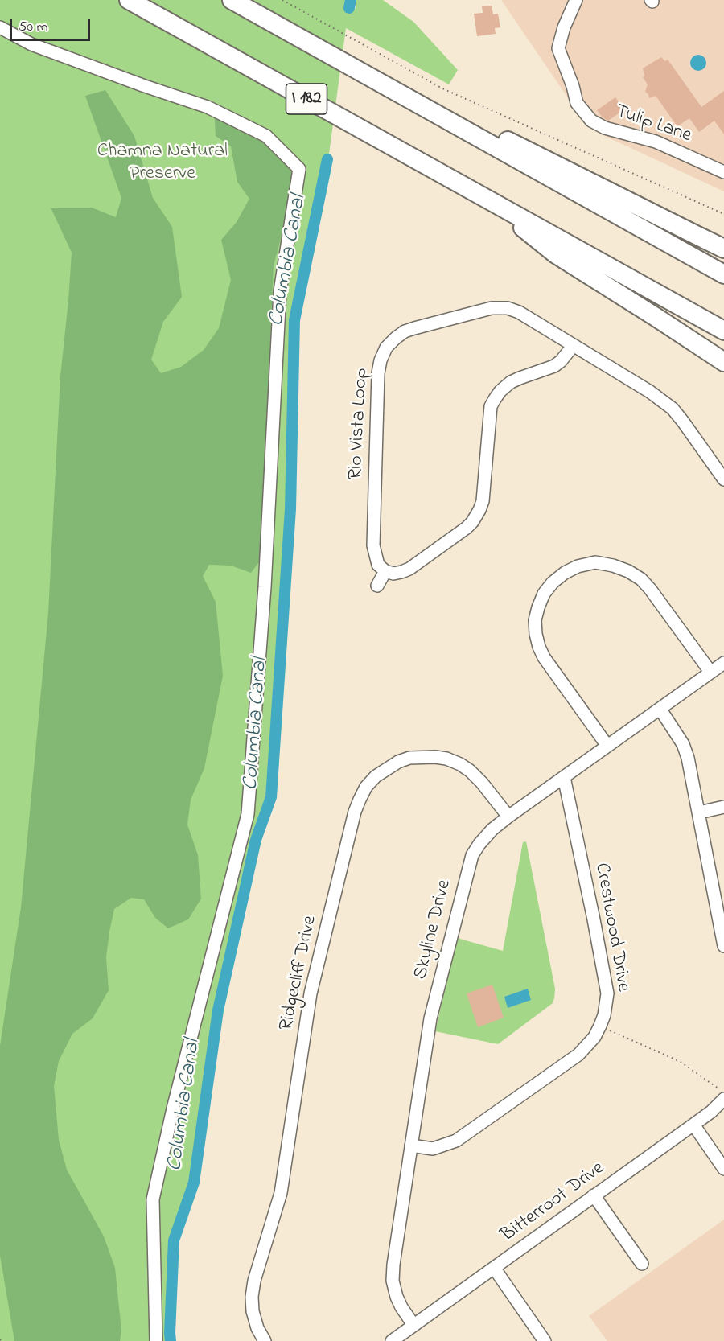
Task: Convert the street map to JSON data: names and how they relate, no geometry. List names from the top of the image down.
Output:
{
  "streets": {
    "highway": ["I 182"],
    "street": [
      "Tulip Lane",
      "Rio Vista Loop",
      "Crestwood Drive",
      "Skyline Drive",
      "Ridgecliff Drive",
      "Bitterroot Drive"
    ]
  },
  "crossings": [
    ["Crestwood Drive", "Skyline Drive"],
    ["Skyline Drive", "Ridgecliff Drive"],
    ["Skyline Drive", "Bitterroot Drive"]
  ],
  "water": ["Columbia Canal"],
  "parks": ["Chamna Natural Preserve"],
  "scale_bar": "50 m"
}
